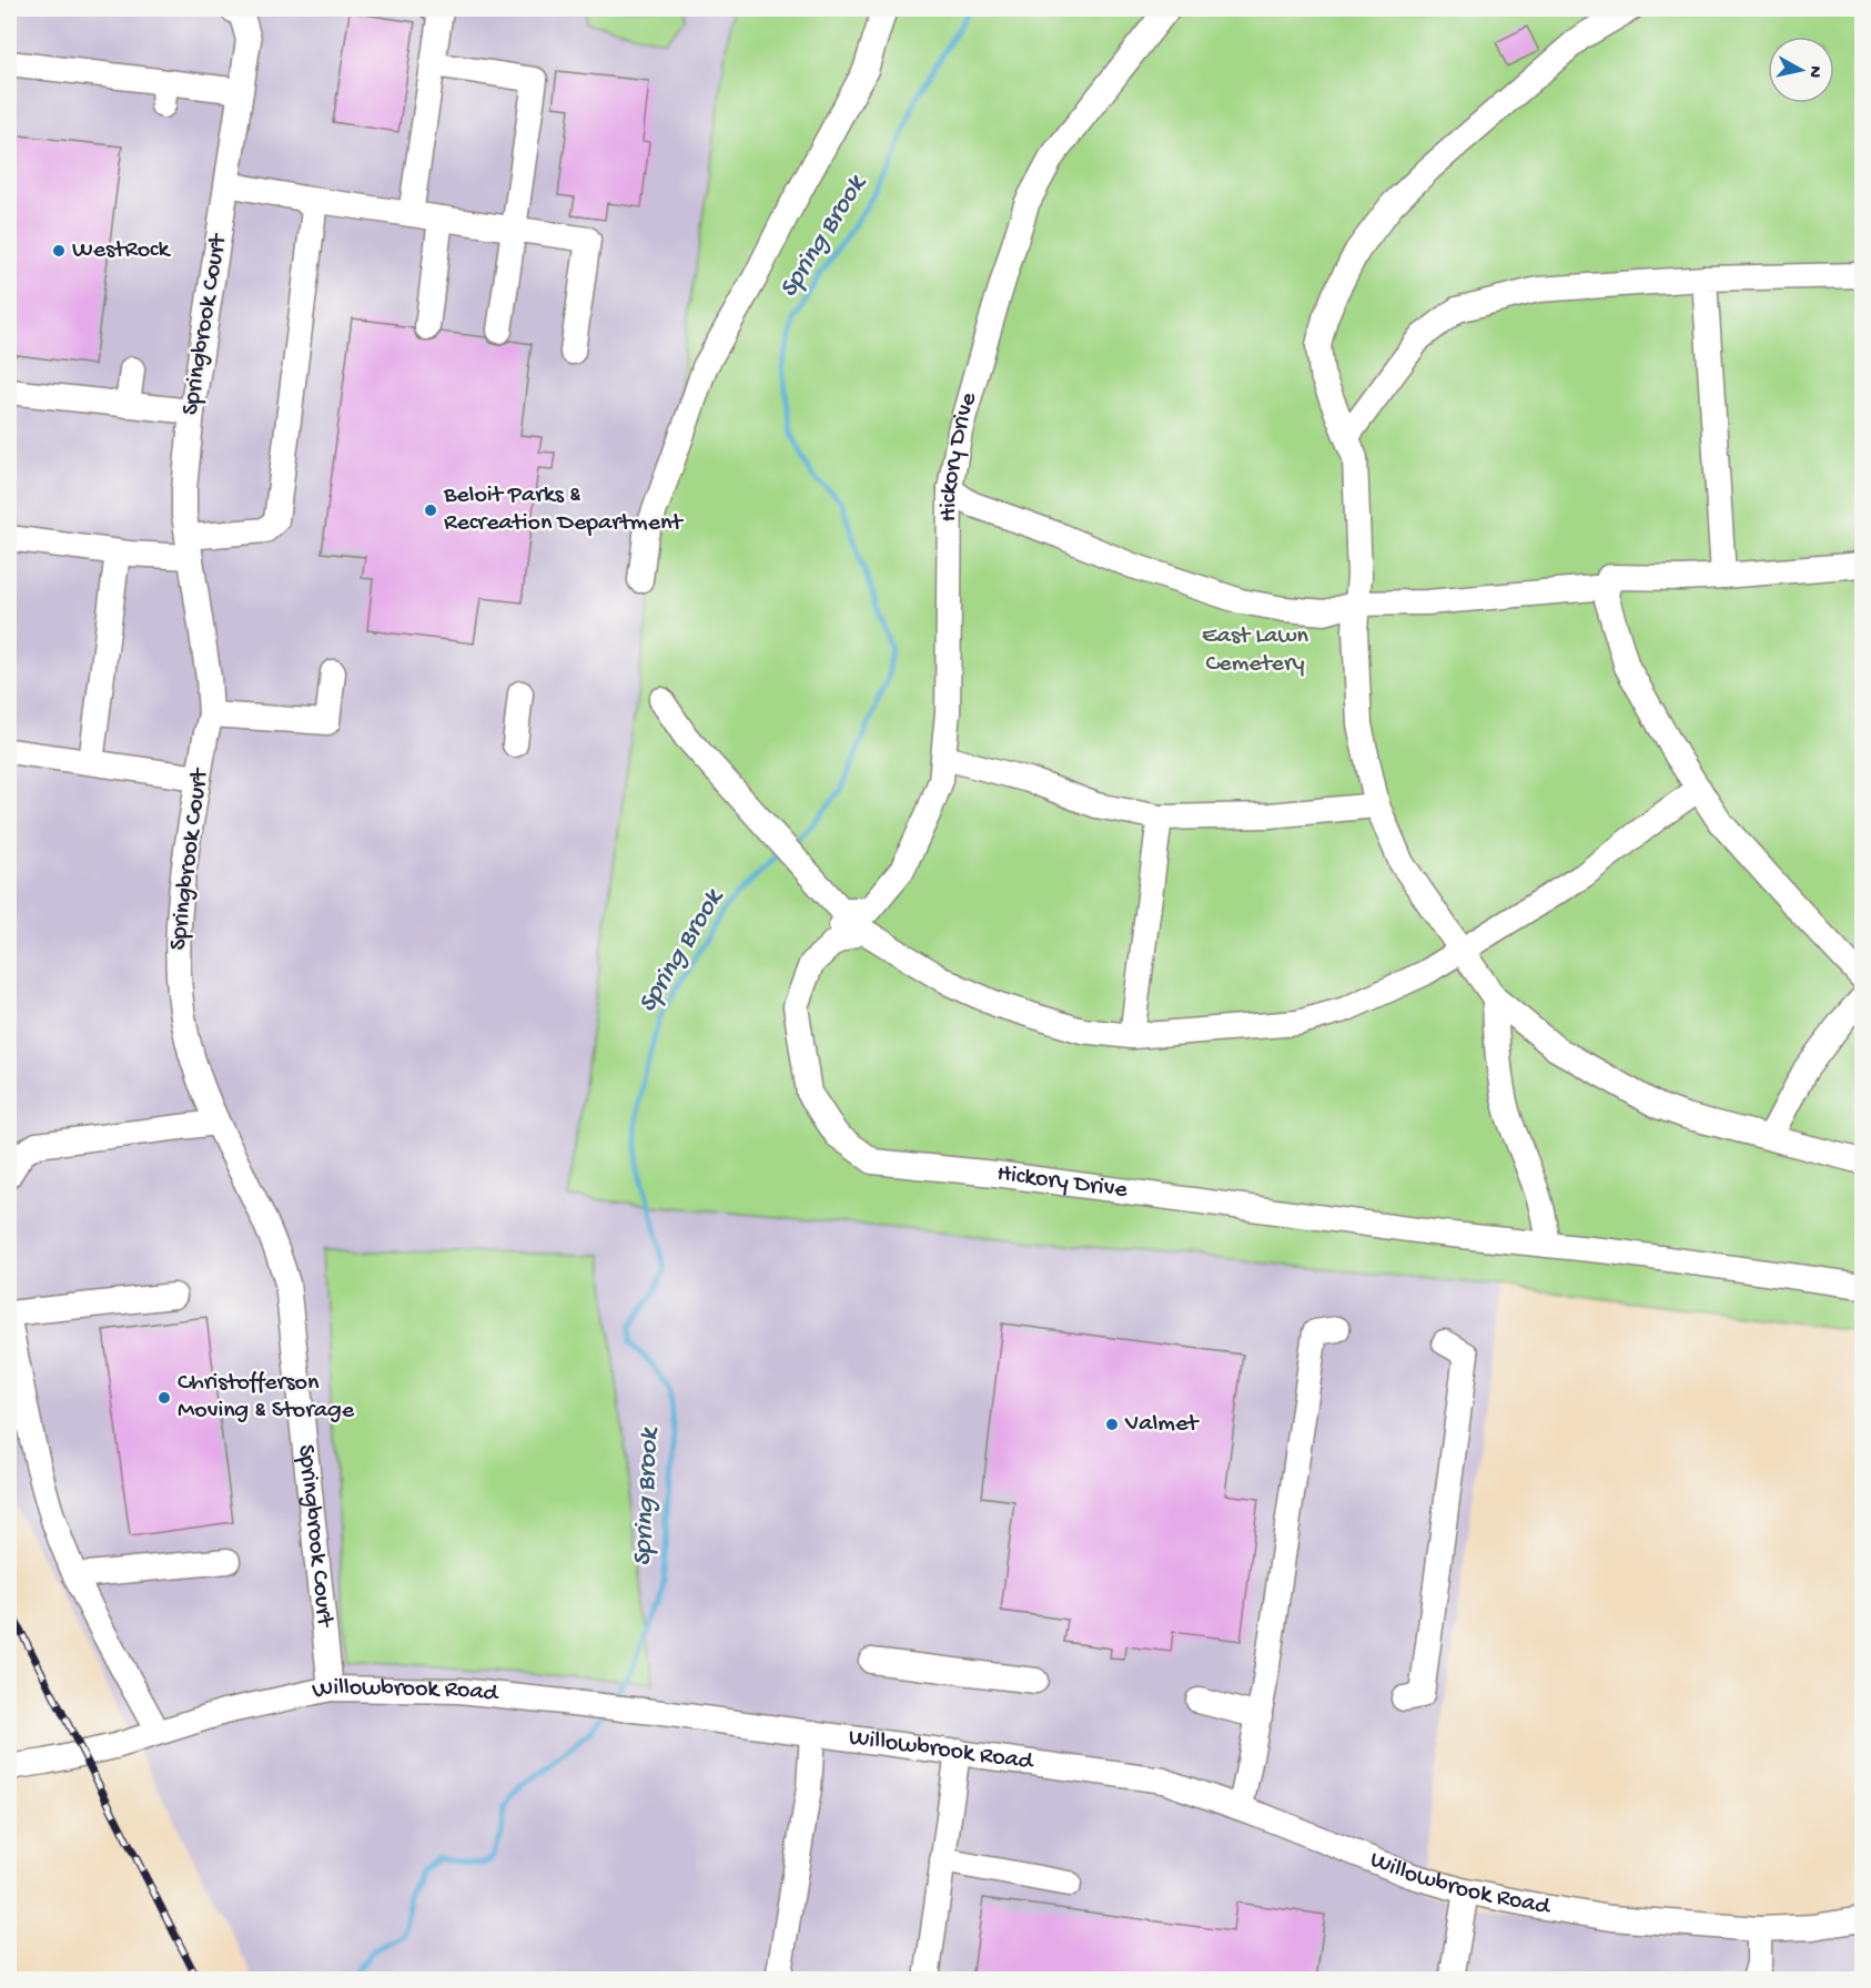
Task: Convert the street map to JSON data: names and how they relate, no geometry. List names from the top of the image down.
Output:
{
  "streets": {
    "street": ["Springbrook Court", "Hickory Drive", "Willowbrook Road"]
  },
  "crossings": [
    ["Springbrook Court", "Willowbrook Road"]
  ],
  "water": ["Spring Brook"],
  "parks": ["East Lawn Cemetery"],
  "places": [
    "WestRock",
    "Beloit Parks & Recreation Department",
    "Christofferson Moving & Storage",
    "Valmet"
  ],
  "north": "right"
}
